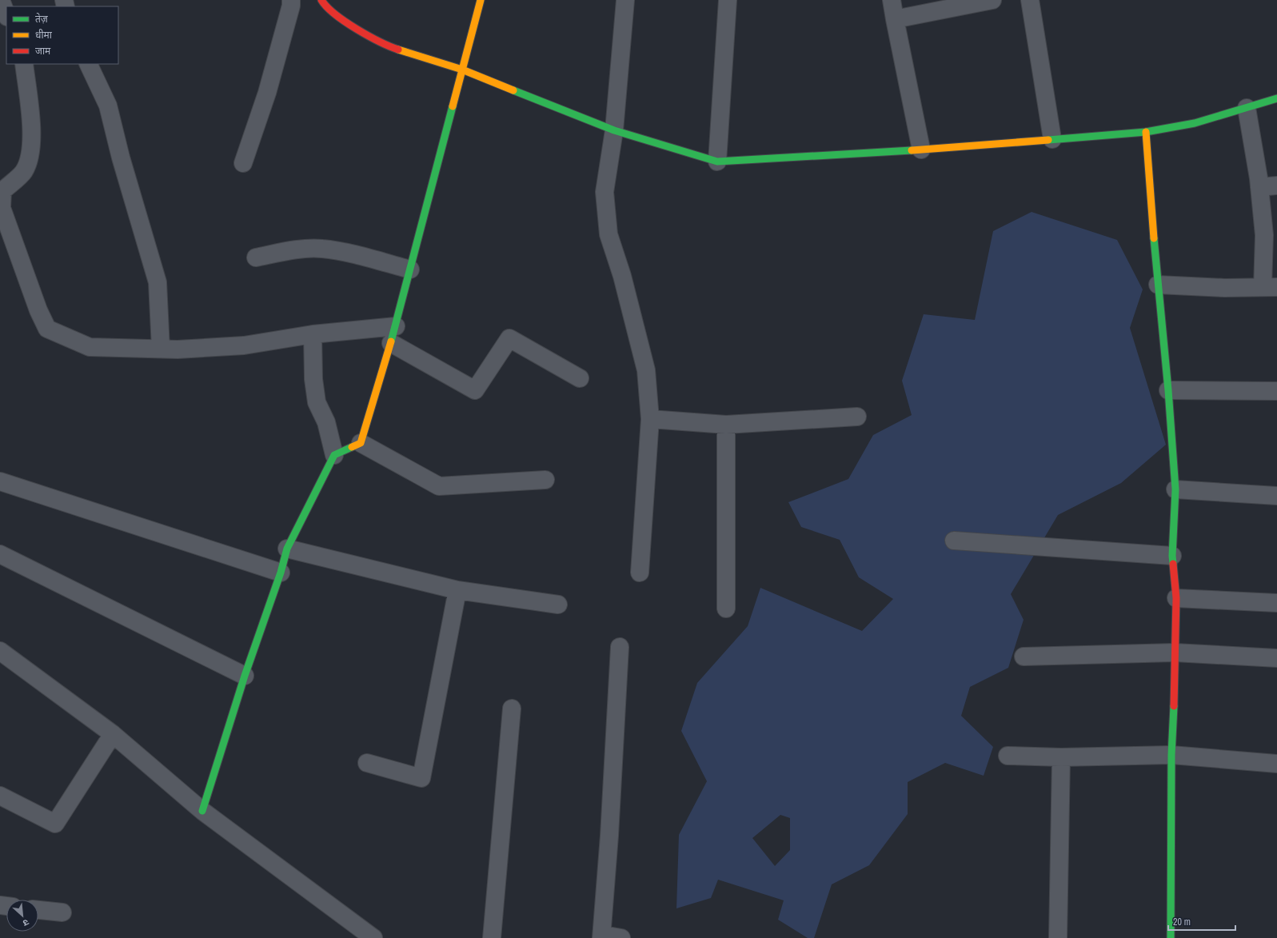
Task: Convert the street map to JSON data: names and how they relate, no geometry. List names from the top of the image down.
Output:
{
  "legend": ["तेज़", "धीमा", "जाम"],
  "scale_bar": "20 m",
  "north": "bottom right"
}
